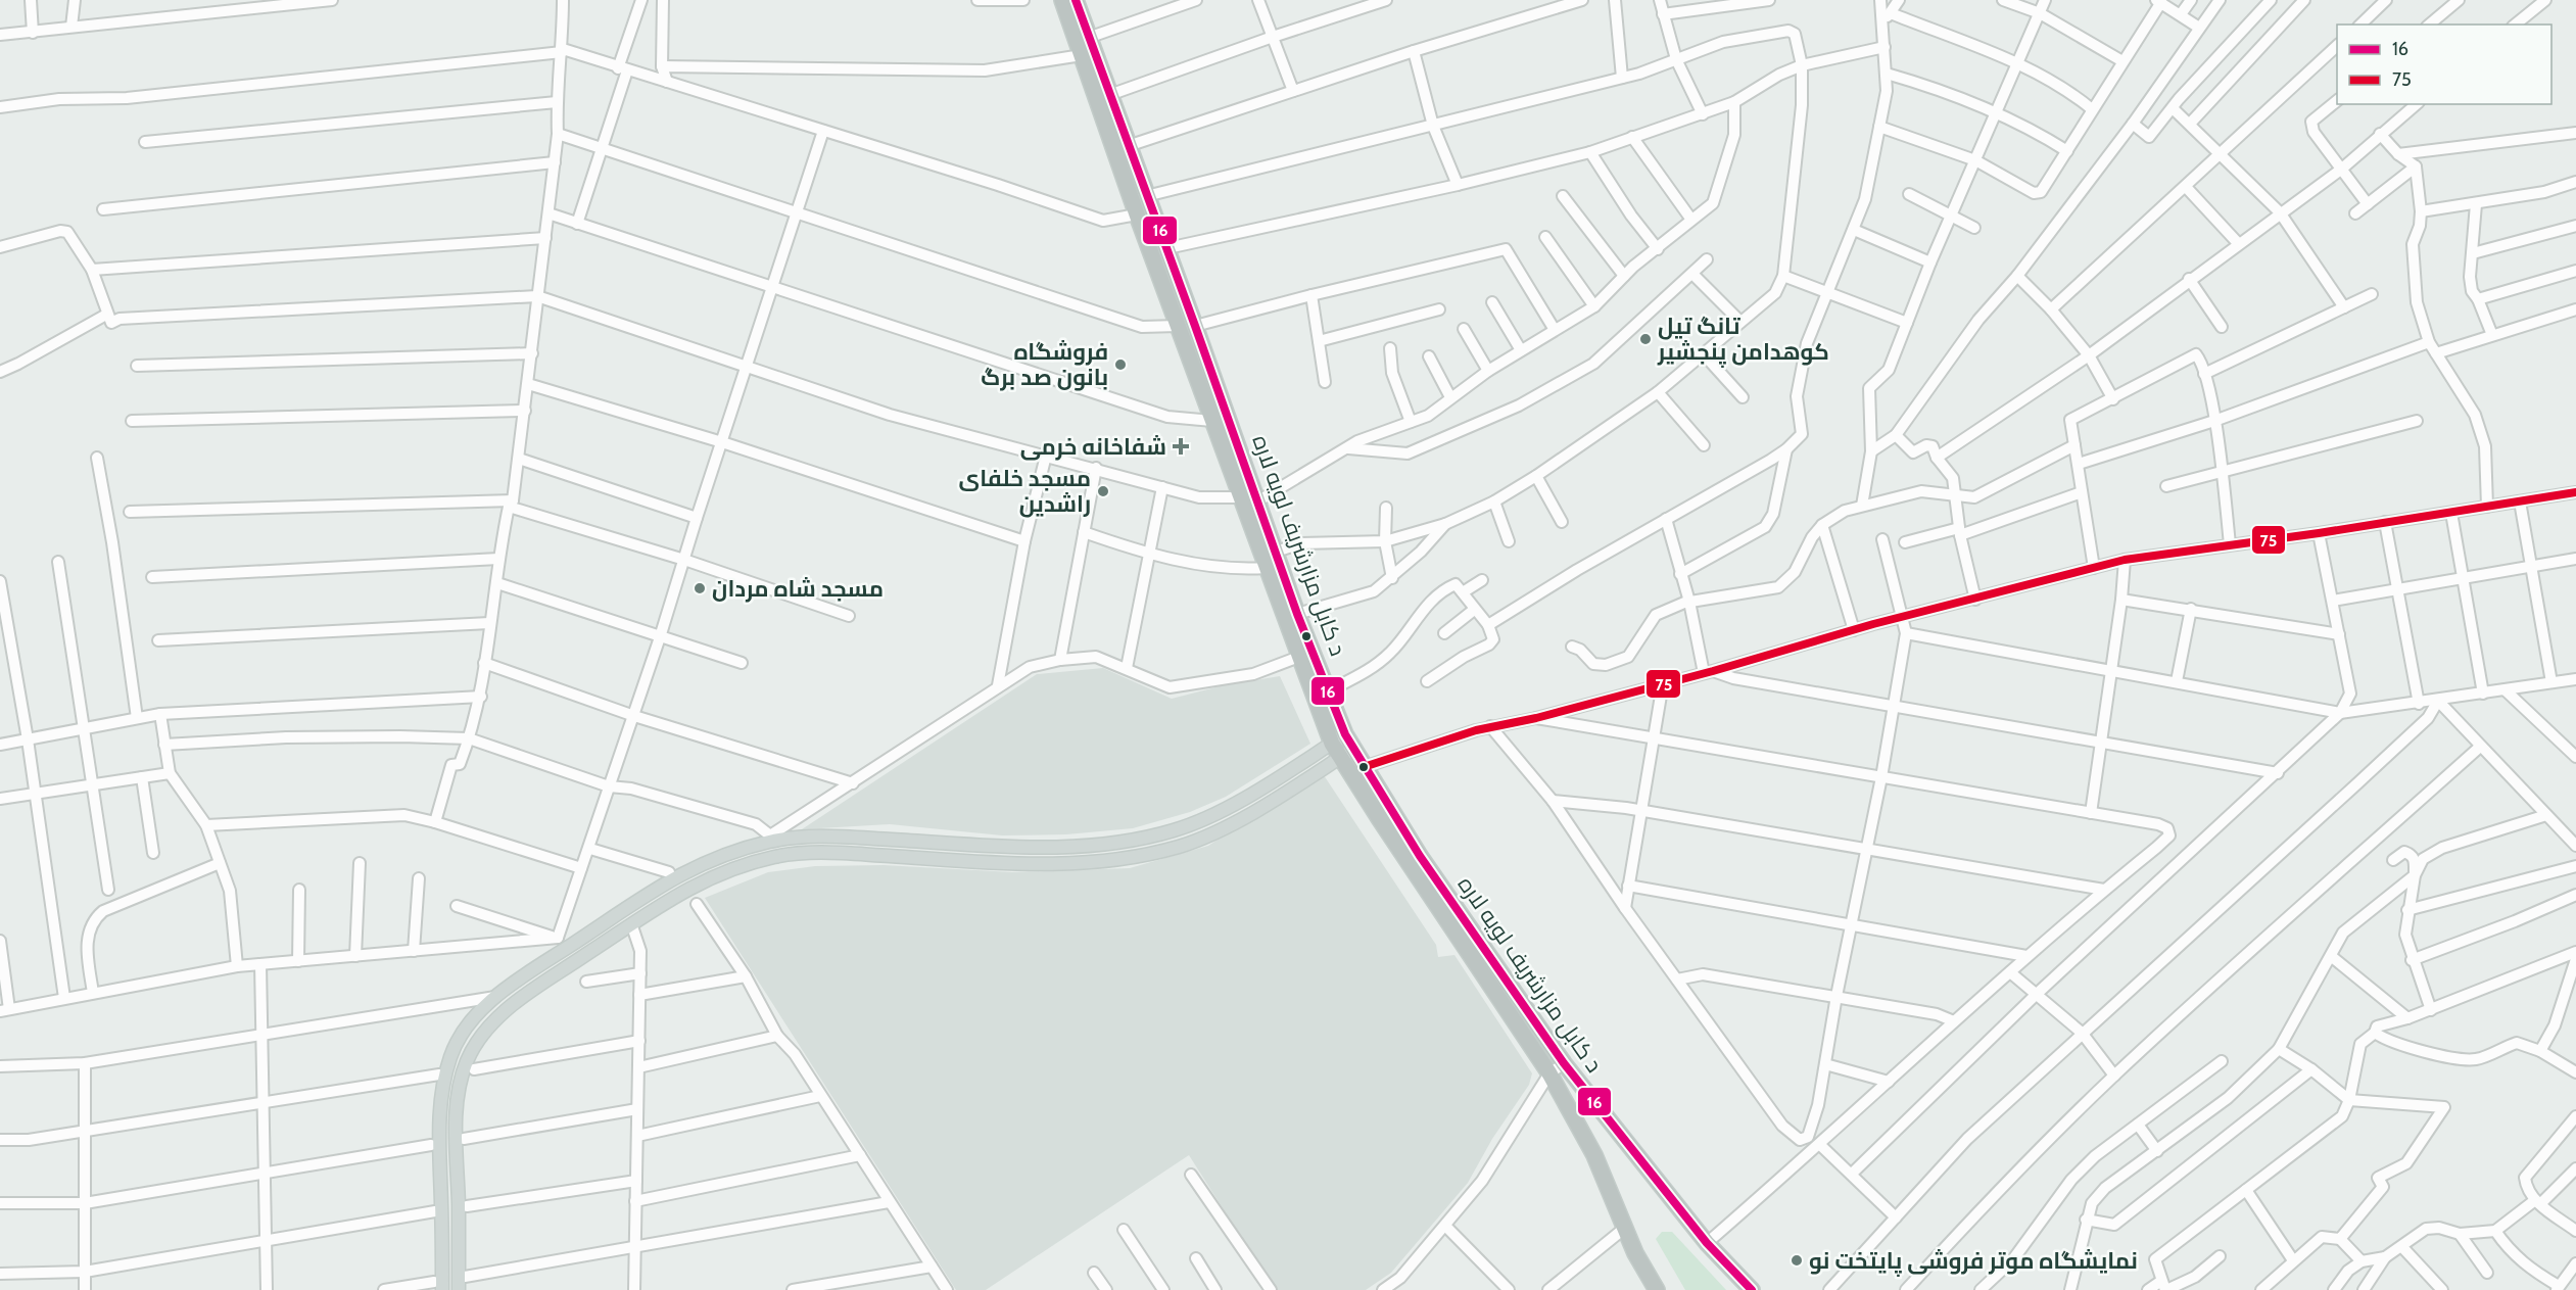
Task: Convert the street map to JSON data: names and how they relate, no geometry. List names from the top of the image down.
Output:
{
  "streets": {
    "highway": ["د کابل مزارشریف لویه لاره"]
  },
  "places": {
    "other": [
      "تانگ تیل کوهدامن پنجشیر",
      "فروشگاه بانون صد برگ",
      "مسجد خلفای راشدین",
      "مسجد شاه مردان",
      "نمایشگاه موتر فروشی پایتخت نو"
    ],
    "health": ["شفاخانه خرمی"]
  },
  "lines": ["transit line 16", "transit line 75"],
  "legend": ["16", "75"]
}
